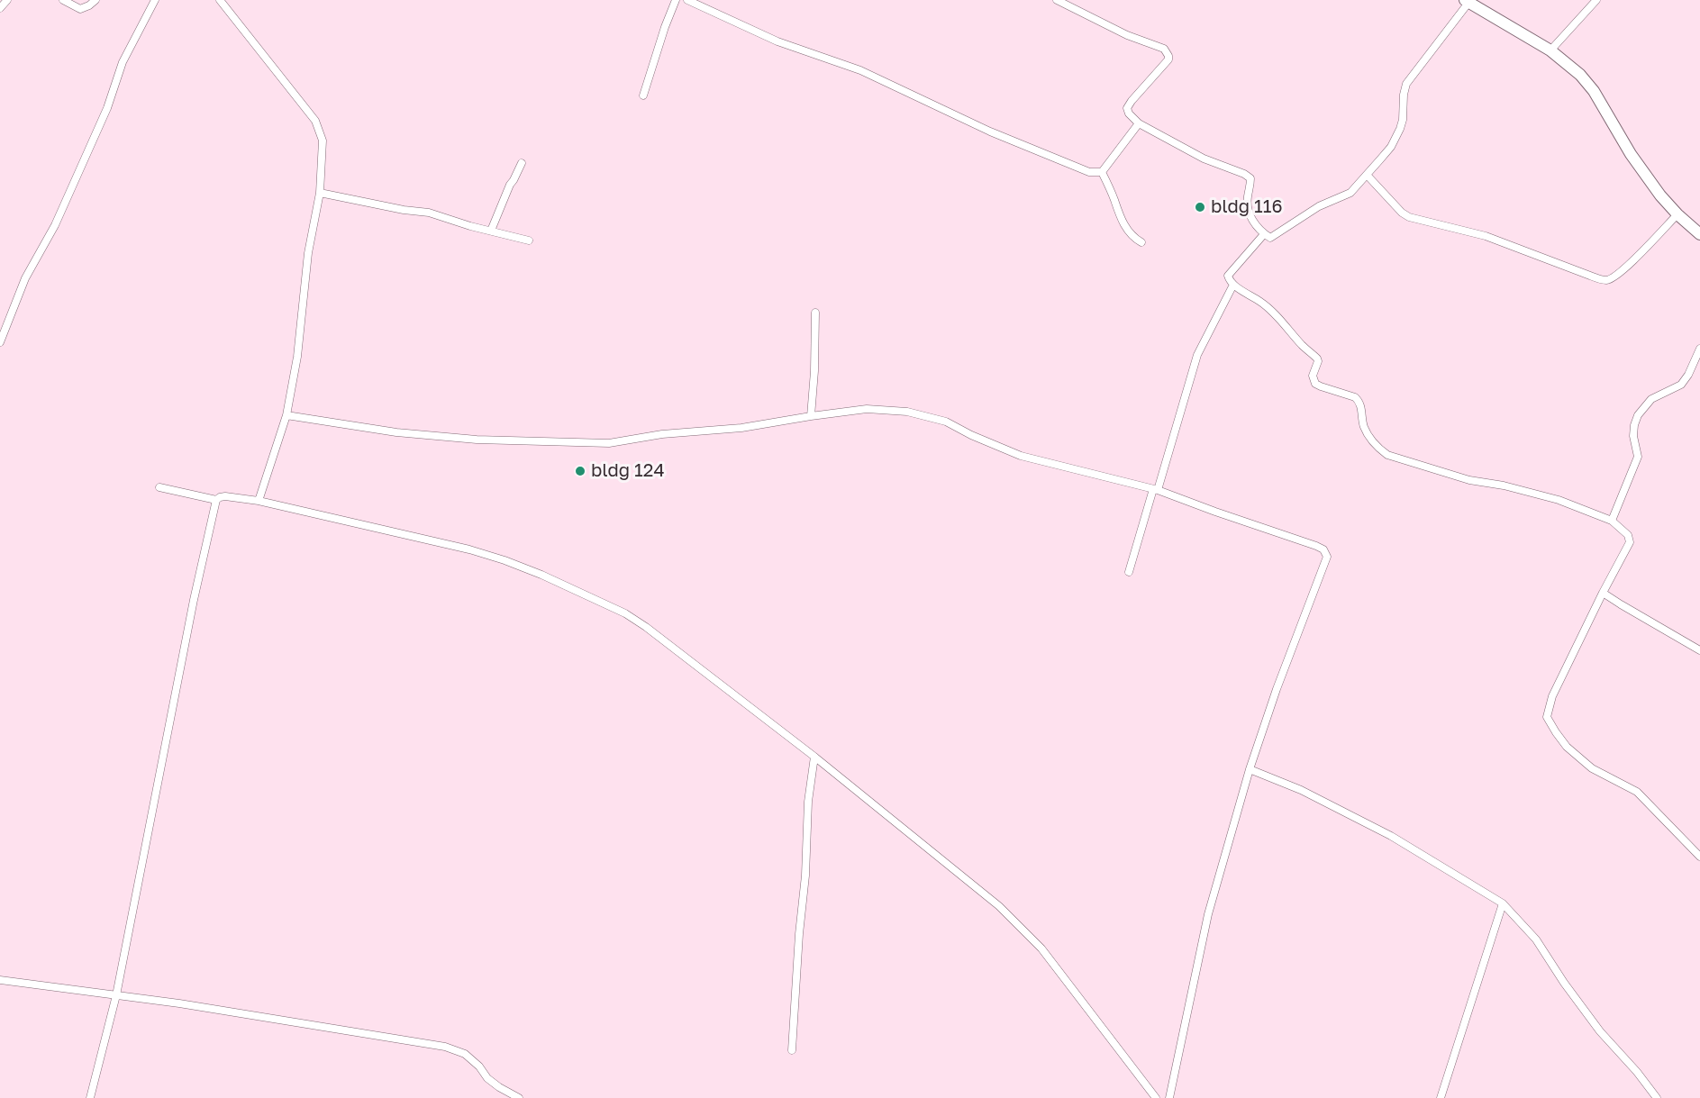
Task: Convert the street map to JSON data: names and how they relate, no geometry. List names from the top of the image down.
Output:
{
  "places": ["bldg 116", "bldg 124"]
}
